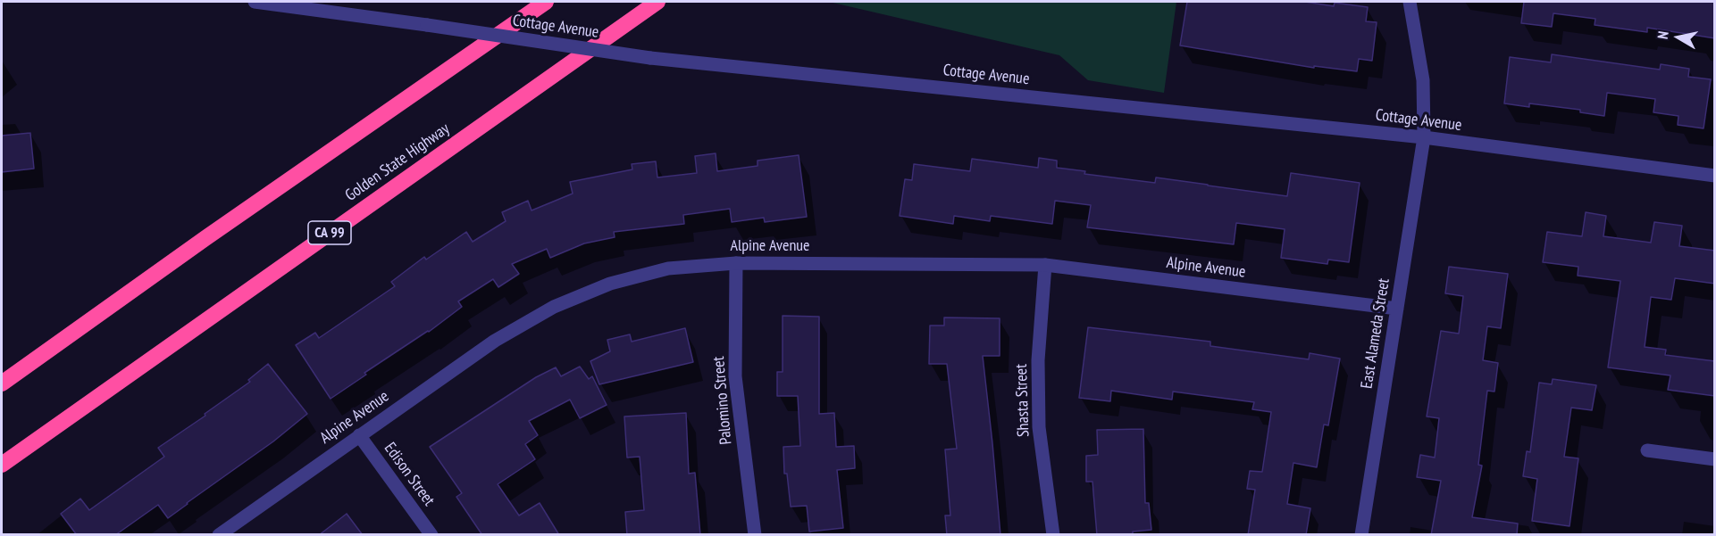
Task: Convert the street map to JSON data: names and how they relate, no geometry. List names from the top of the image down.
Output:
{
  "streets": {
    "highway": ["Golden State Highway", "CA 99"],
    "street": [
      "Cottage Avenue",
      "Alpine Avenue",
      "East Alameda Street",
      "Palomino Street",
      "Shasta Street",
      "Edison Street"
    ]
  },
  "crossings": [
    ["Cottage Avenue", "East Alameda Street"],
    ["Alpine Avenue", "East Alameda Street"],
    ["Alpine Avenue", "Palomino Street"],
    ["Alpine Avenue", "Shasta Street"],
    ["Alpine Avenue", "Edison Street"]
  ],
  "north": "left"
}
